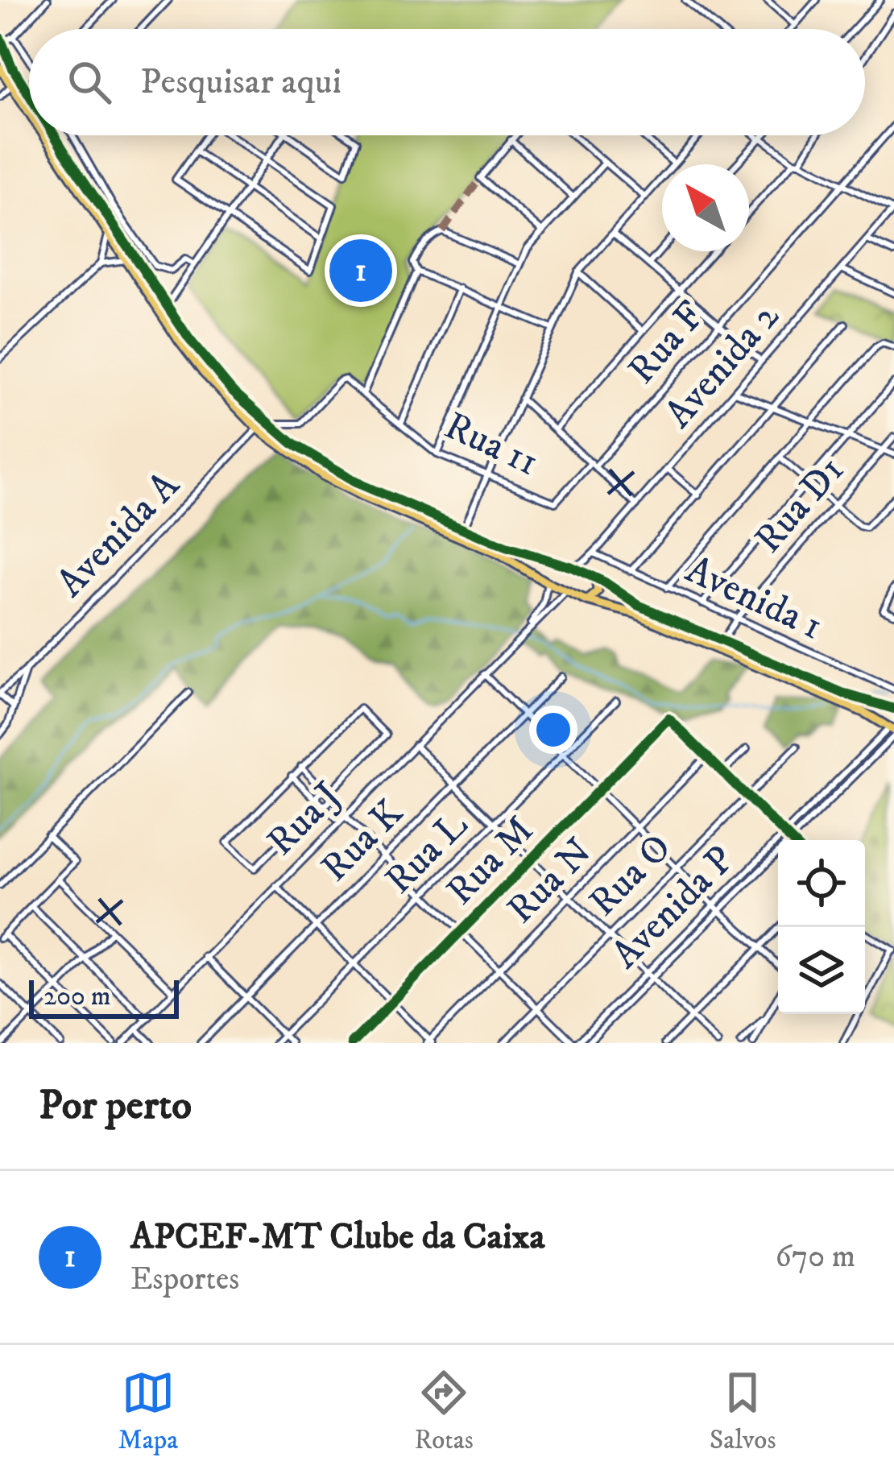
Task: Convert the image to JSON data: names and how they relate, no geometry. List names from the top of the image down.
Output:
{
  "streets": {
    "street": [
      "Rua F",
      "Avenida 2",
      "Rua 11",
      "Rua D1",
      "Avenida A",
      "Avenida 1",
      "Rua J",
      "Rua K",
      "Rua L",
      "Rua M",
      "Rua O",
      "Rua N",
      "Avenida P"
    ]
  },
  "crossings": [
    ["Rua F", "Rua 11"],
    ["Avenida 2", "Avenida 1"],
    ["Rua D1", "Avenida 1"],
    ["Rua M", "Rua N"]
  ],
  "scale_bar": "200 m",
  "north": "top left",
  "page": {
    "search": "Pesquisar aqui",
    "pins": "1",
    "scale": "200 m",
    "heading": "Por perto",
    "list": [
      {
        "mark": "1",
        "name": "APCEF-MT Clube da Caixa",
        "note": "Esportes",
        "value": "670 m"
      }
    ],
    "nav": ["Mapa", "Rotas", "Salvos"]
  }
}
